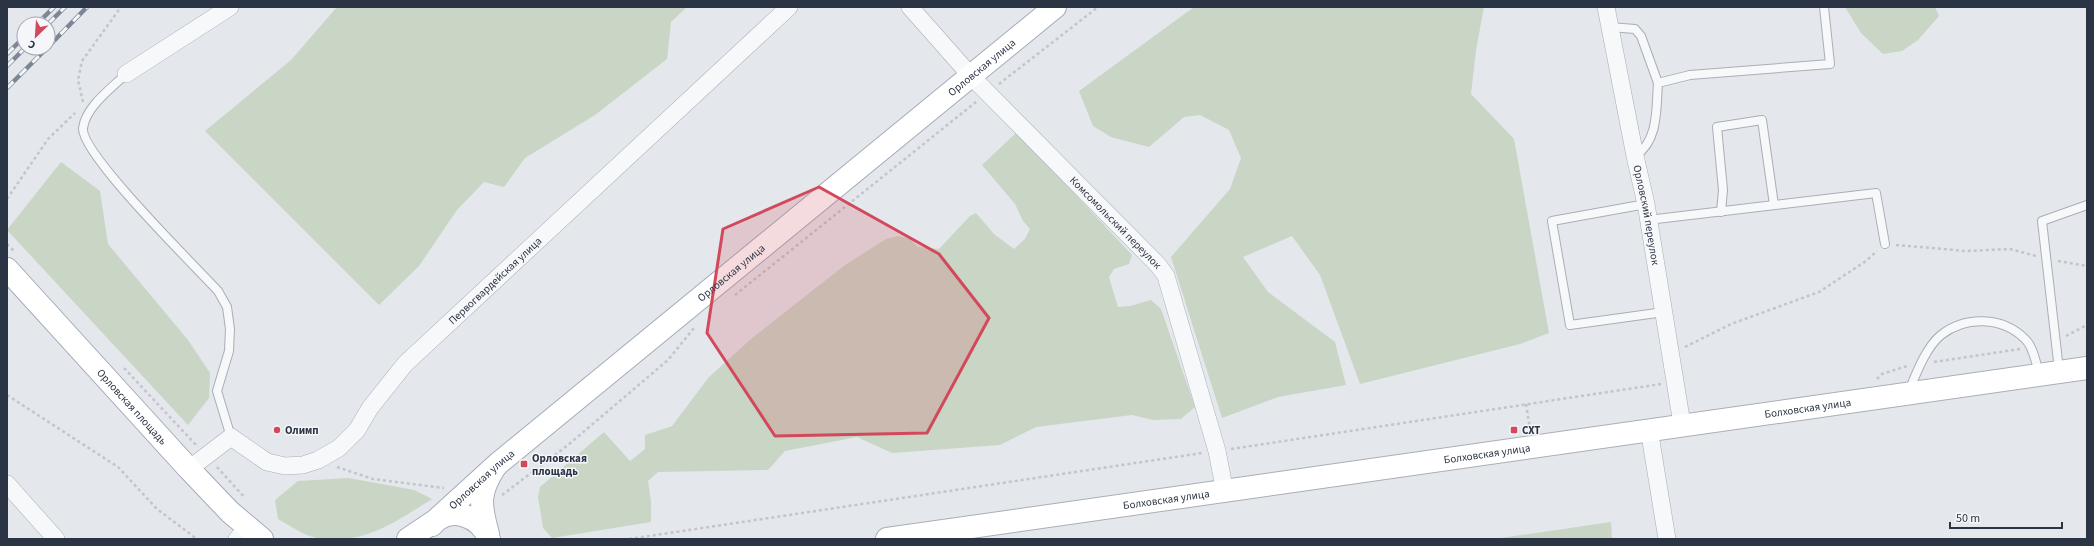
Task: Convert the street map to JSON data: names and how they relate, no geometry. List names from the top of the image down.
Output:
{
  "streets": {
    "main road": ["Орловская улица", "Орловская площадь", "Болховская улица"],
    "street": ["Орловский переулок", "Комсомольский переулок", "Первогвардейская улица"]
  },
  "crossings": [
    ["Орловская улица", "Комсомольский переулок"],
    ["Орловский переулок", "Болховская улица"],
    ["Комсомольский переулок", "Болховская улица"]
  ],
  "places": {
    "other": ["Олимп"],
    "transit": ["СХТ", "Орловская площадь"]
  },
  "scale_bar": "50 m",
  "north": "bottom left"
}
